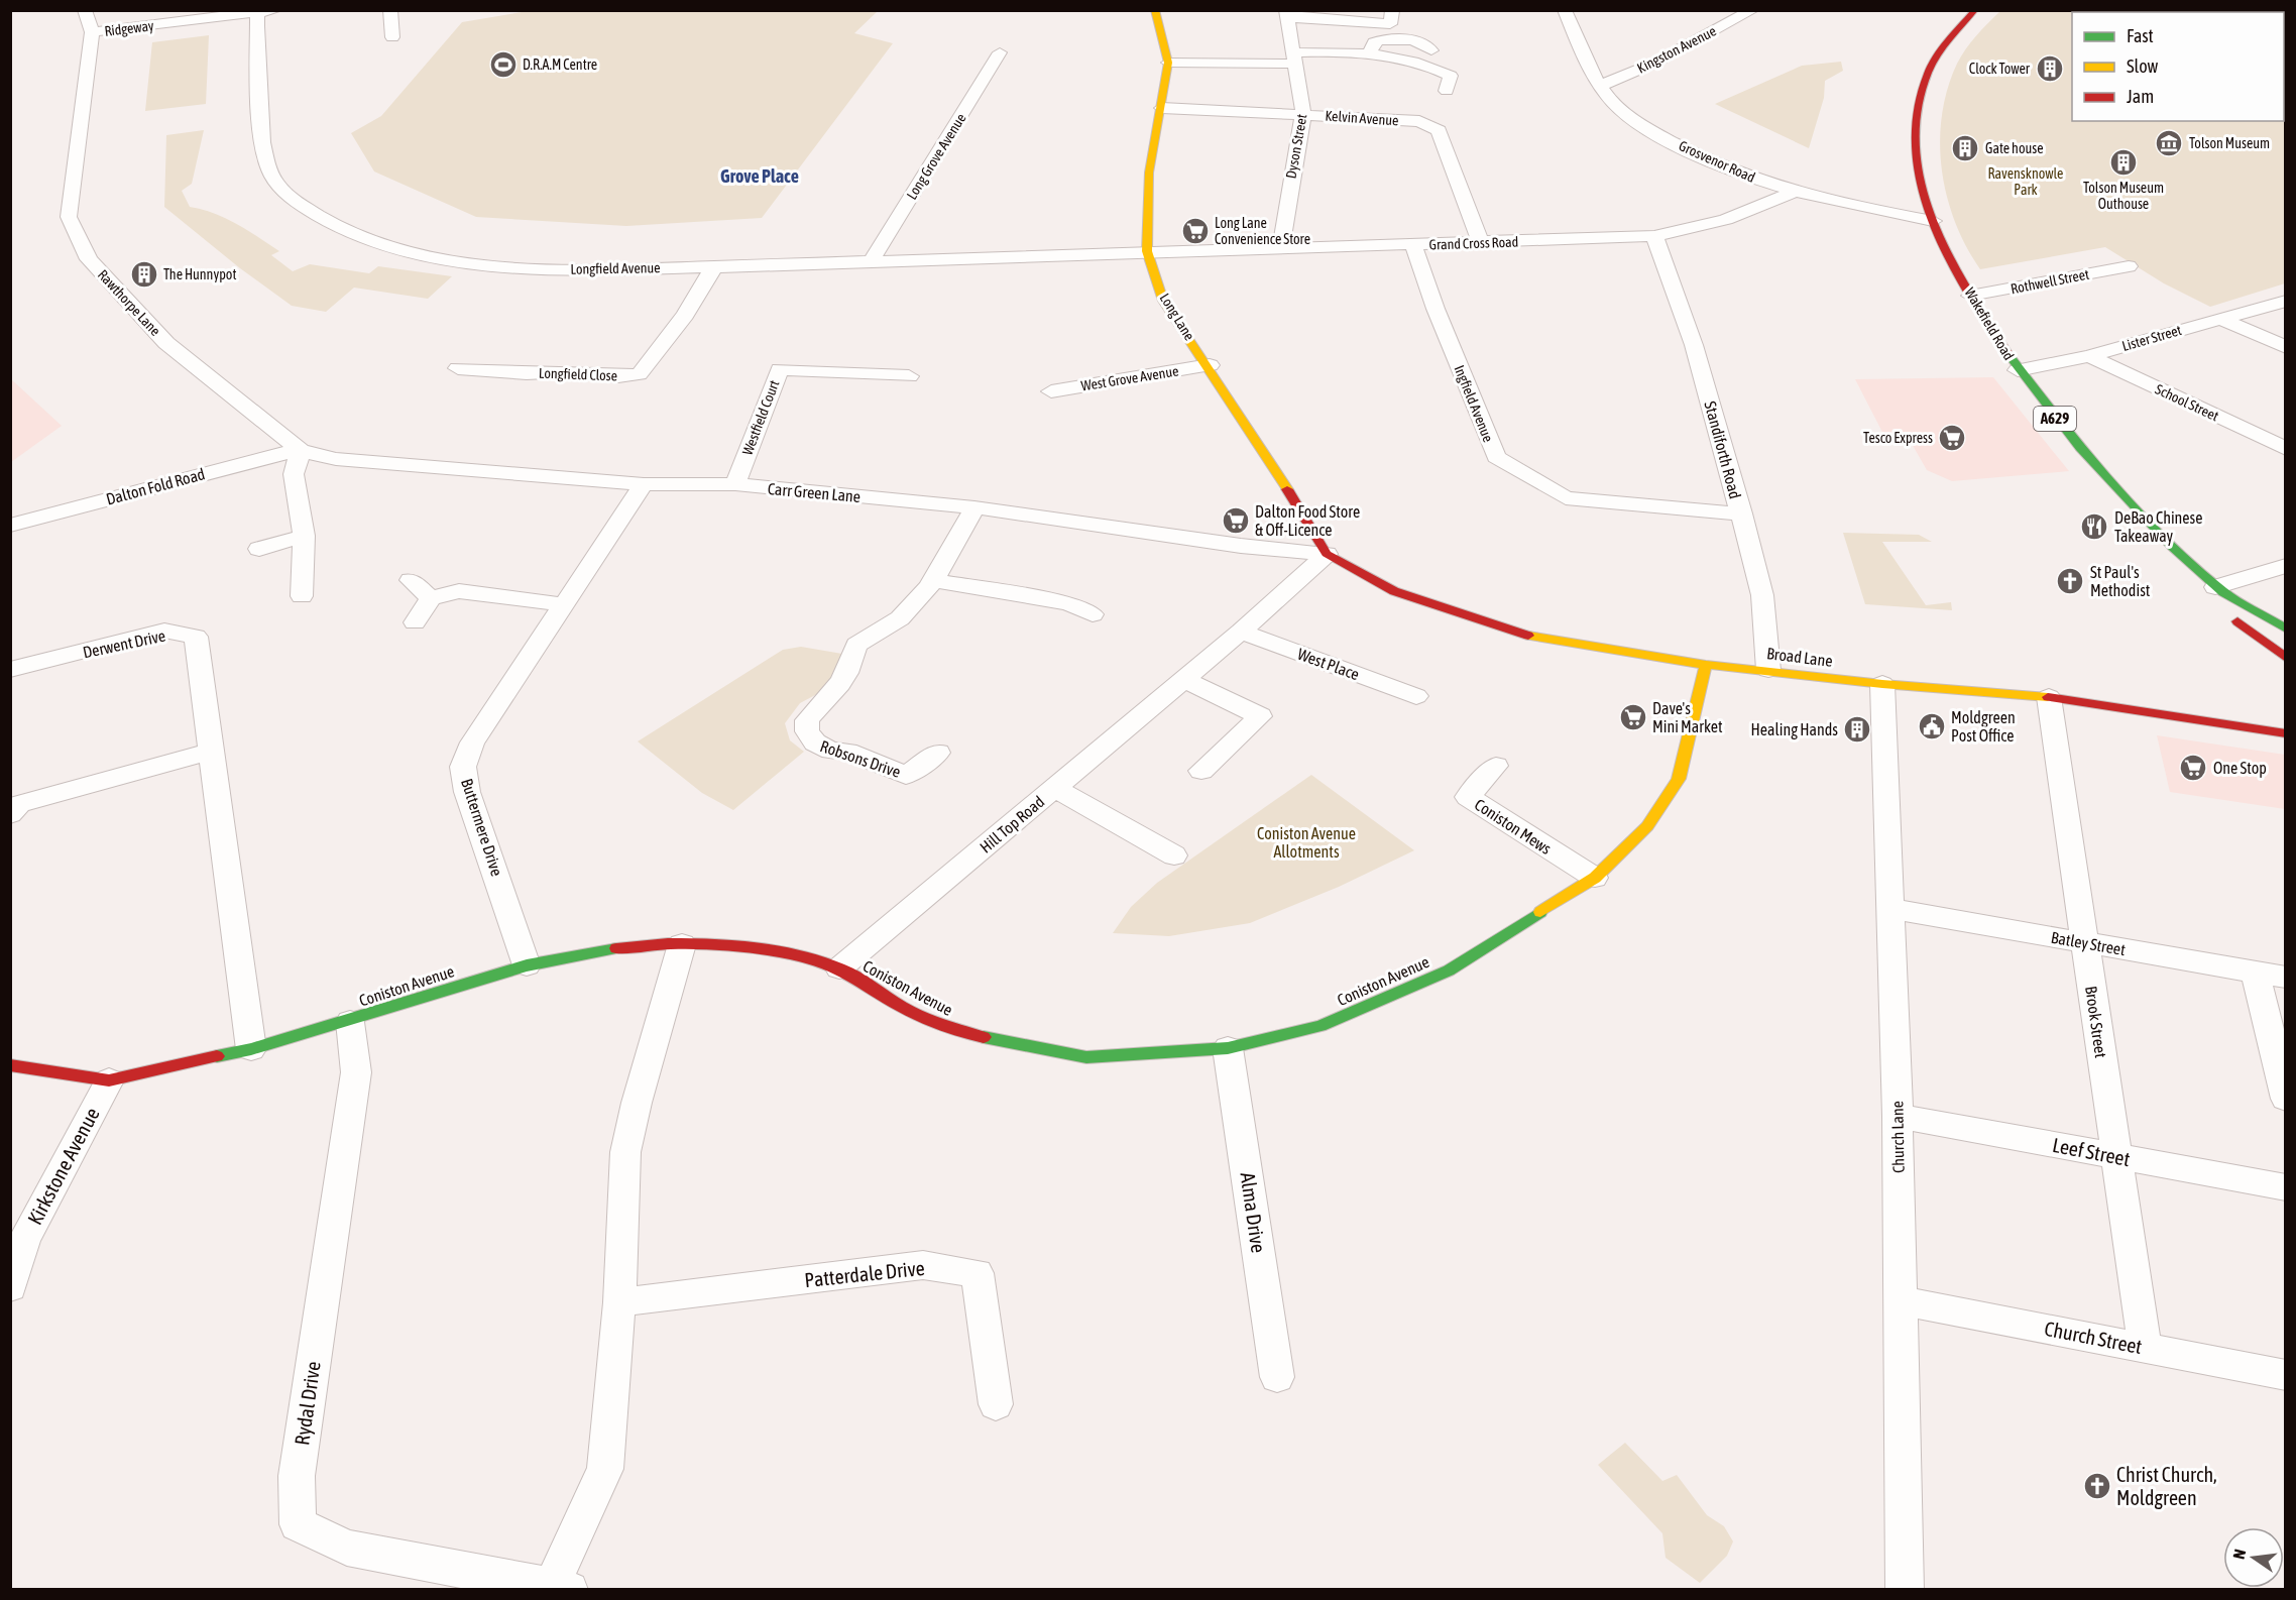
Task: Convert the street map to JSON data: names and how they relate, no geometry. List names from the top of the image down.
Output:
{
  "streets": {
    "main road": [
      "Long Lane",
      "Wakefield Road",
      "A629",
      "Broad Lane",
      "Coniston Avenue"
    ],
    "street": [
      "Ridgeway",
      "Kingston Avenue",
      "Kelvin Avenue",
      "Dyson Street",
      "Long Grove Avenue",
      "Grosvenor Road",
      "Grand Cross Road",
      "Longfield Avenue",
      "Rothwell Street",
      "Rawthorpe Lane",
      "Lister Street",
      "Longfield Close",
      "West Grove Avenue",
      "School Street",
      "Ingfield Avenue",
      "Westfield Court",
      "Standiforth Road",
      "Dalton Fold Road",
      "Carr Green Lane",
      "Derwent Drive",
      "West Place",
      "Robsons Drive",
      "Hill Top Road",
      "Coniston Mews",
      "Buttermere Drive",
      "Batley Street",
      "Brook Street",
      "Church Lane",
      "Leef Street",
      "Kirkstone Avenue",
      "Alma Drive",
      "Patterdale Drive",
      "Church Street",
      "Rydal Drive"
    ]
  },
  "crossings": [
    ["Ridgeway", "Longfield Avenue"],
    ["Ridgeway", "Rawthorpe Lane"],
    ["Kingston Avenue", "Grosvenor Road"],
    ["Kelvin Avenue", "Dyson Street"],
    ["Kelvin Avenue", "Grand Cross Road"],
    ["Kelvin Avenue", "Long Lane"],
    ["Dyson Street", "Grand Cross Road"],
    ["Long Grove Avenue", "Longfield Avenue"],
    ["Grosvenor Road", "Grand Cross Road"],
    ["Grosvenor Road", "Wakefield Road"],
    ["Grand Cross Road", "Longfield Avenue"],
    ["Grand Cross Road", "Long Lane"],
    ["Grand Cross Road", "Ingfield Avenue"],
    ["Grand Cross Road", "Standiforth Road"],
    ["Longfield Avenue", "Long Lane"],
    ["Longfield Avenue", "Longfield Close"],
    ["Rothwell Street", "Wakefield Road"],
    ["Rawthorpe Lane", "Dalton Fold Road"],
    ["Rawthorpe Lane", "Carr Green Lane"],
    ["Long Lane", "West Grove Avenue"],
    ["Long Lane", "Carr Green Lane"],
    ["Long Lane", "Broad Lane"],
    ["Long Lane", "Hill Top Road"],
    ["Wakefield Road", "Lister Street"],
    ["Lister Street", "School Street"],
    ["Ingfield Avenue", "Standiforth Road"],
    ["Westfield Court", "Carr Green Lane"],
    ["Standiforth Road", "Broad Lane"],
    ["Dalton Fold Road", "Carr Green Lane"],
    ["Carr Green Lane", "Broad Lane"],
    ["Carr Green Lane", "Robsons Drive"],
    ["Carr Green Lane", "Hill Top Road"],
    ["Carr Green Lane", "Buttermere Drive"],
    ["Derwent Drive", "Coniston Avenue"],
    ["Broad Lane", "Hill Top Road"],
    ["Broad Lane", "Coniston Avenue"],
    ["Broad Lane", "Brook Street"],
    ["Broad Lane", "Church Lane"],
    ["West Place", "Hill Top Road"],
    ["Hill Top Road", "Coniston Avenue"],
    ["Coniston Mews", "Coniston Avenue"],
    ["Buttermere Drive", "Coniston Avenue"],
    ["Batley Street", "Brook Street"],
    ["Batley Street", "Church Lane"],
    ["Coniston Avenue", "Kirkstone Avenue"],
    ["Coniston Avenue", "Alma Drive"],
    ["Coniston Avenue", "Rydal Drive"],
    ["Brook Street", "Leef Street"],
    ["Brook Street", "Church Street"],
    ["Church Lane", "Leef Street"],
    ["Church Lane", "Church Street"]
  ],
  "districts": ["Grove Place"],
  "parks": ["Ravensknowle Park", "Coniston Avenue Allotments"],
  "places": {
    "sports": ["D.R.A.M Centre"],
    "building": [
      "Clock Tower",
      "Gate house",
      "Tolson Museum Outhouse",
      "The Hunnypot",
      "Healing Hands"
    ],
    "museum": ["Tolson Museum"],
    "supermarket": [
      "Long Lane Convenience Store",
      "Tesco Express",
      "Dalton Food Store & Off-Licence",
      "Dave's Mini Market",
      "One Stop"
    ],
    "restaurant": ["DeBao Chinese Takeaway"],
    "church": ["St Paul's Methodist", "Christ Church, Moldgreen"],
    "public building": ["Moldgreen Post Office"]
  },
  "legend": ["Fast", "Slow", "Jam"],
  "north": "left"
}
